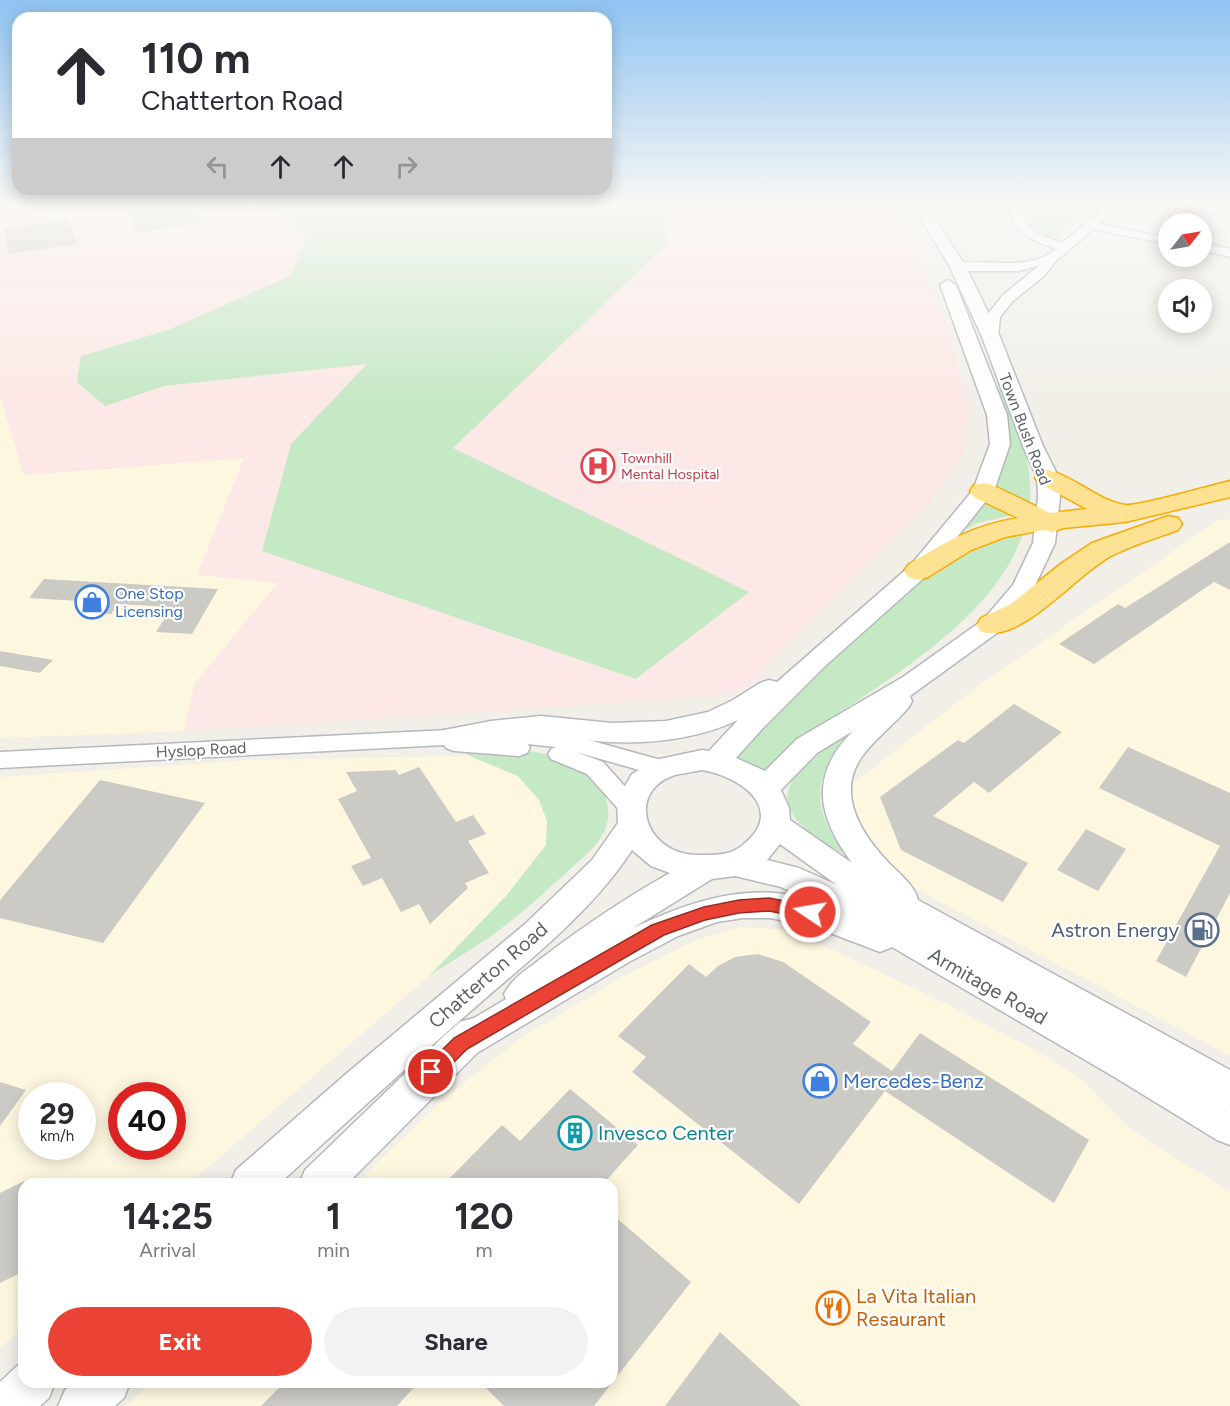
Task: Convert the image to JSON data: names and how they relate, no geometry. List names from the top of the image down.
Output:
{
  "streets": {
    "street": [
      "Town Bush Road",
      "Hyslop Road",
      "Chatterton Road",
      "Armitage Road"
    ]
  },
  "crossings": [
    ["Town Bush Road", "Hyslop Road"],
    ["Town Bush Road", "Chatterton Road"],
    ["Town Bush Road", "Armitage Road"],
    ["Hyslop Road", "Chatterton Road"],
    ["Hyslop Road", "Armitage Road"],
    ["Chatterton Road", "Armitage Road"]
  ],
  "places": {
    "hospital": ["Townhill Mental Hospital"],
    "shop": ["One Stop Licensing", "Mercedes-Benz"],
    "fuel station": ["Astron Energy"],
    "building": ["Invesco Center"],
    "restaurant": ["La Vita Italian Resaurant"]
  },
  "north": "top right",
  "page": {
    "turn": ["110 m", "Chatterton Road"],
    "speed": "29 km/h",
    "limit": "40",
    "eta": [
      "14:25",
      "Arrival",
      "1",
      "min",
      "120",
      "m"
    ],
    "buttons": ["Exit", "Share"]
  }
}
